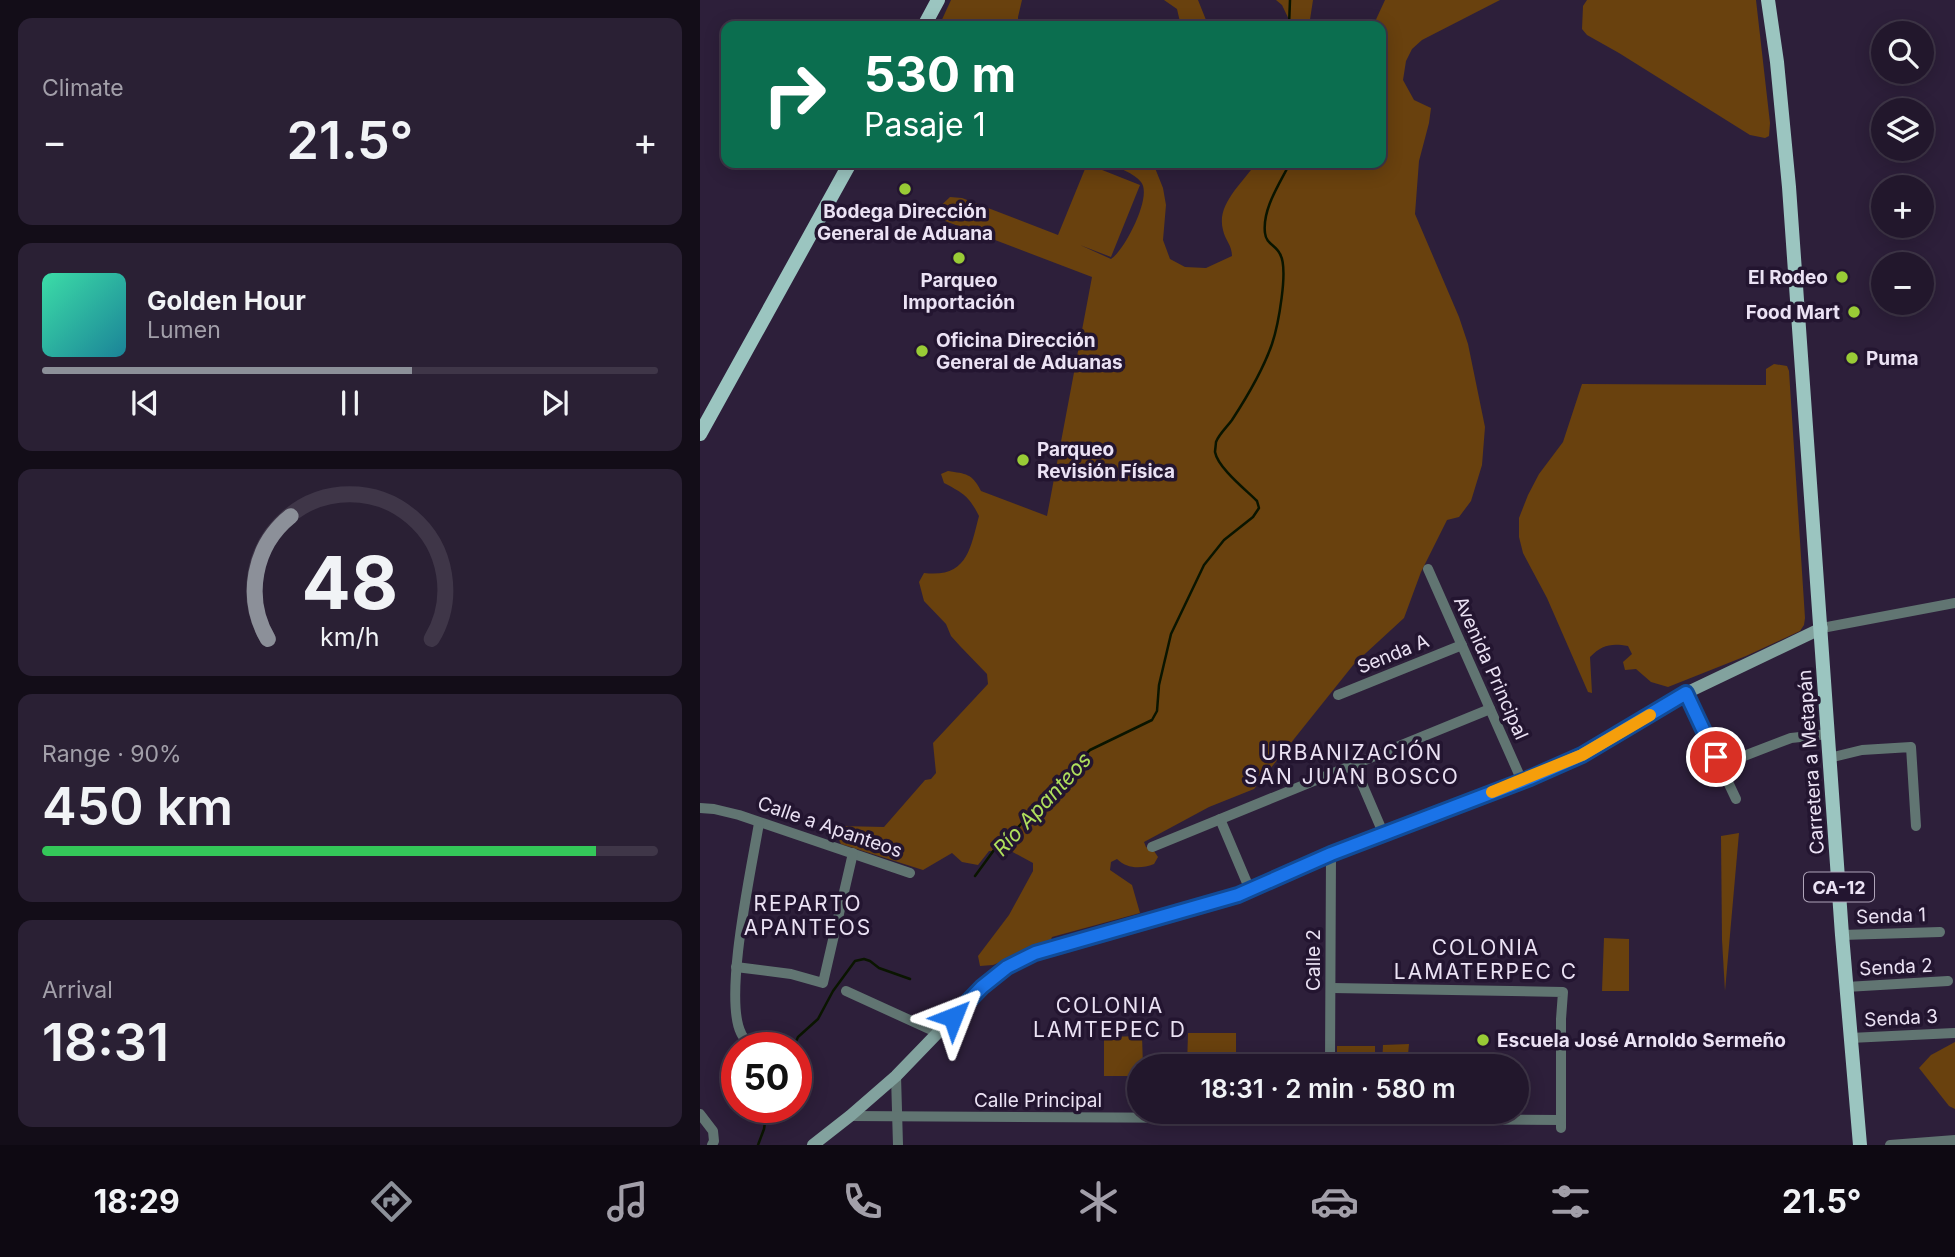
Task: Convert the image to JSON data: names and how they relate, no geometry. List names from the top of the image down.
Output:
{
  "streets": {
    "main road": ["Carretera a Metapán", "CA-12"],
    "street": [
      "Senda A",
      "Avenida Principal",
      "Calle a Apanteos",
      "Senda 1",
      "Calle 2",
      "Senda 2",
      "Senda 3",
      "Calle Principal"
    ]
  },
  "crossings": [
    ["Senda A", "Avenida Principal"],
    ["Carretera a Metapán", "CA-12"],
    ["Carretera a Metapán", "Senda 1"],
    ["Carretera a Metapán", "Senda 2"],
    ["Carretera a Metapán", "Senda 3"],
    ["Calle 2", "Calle Principal"]
  ],
  "districts": [
    "URBANIZACIÓN SAN JUAN BOSCO",
    "REPARTO APANTEOS",
    "COLONIA LAMATERPEC C",
    "COLONIA LAMTEPEC D"
  ],
  "water": ["Río Apanteos"],
  "places": [
    "Bodega Dirección General de Aduana",
    "Parqueo Importación",
    "El Rodeo",
    "Food Mart",
    "Oficina Dirección General de Aduanas",
    "Puma",
    "Parqueo Revisión Física",
    "Escuela José Arnoldo Sermeño"
  ],
  "page": {
    "tile": [
      "Climate",
      ["Range · 90%", "450 km"],
      ["Arrival", "18:31"]
    ],
    "map_buttons": ["+", "−"],
    "turn": ["530 m", "Pasaje 1"],
    "heat": ["−", "21.5°", "+"],
    "song": ["Golden Hour", "Lumen"],
    "limit": "50",
    "trip": "18:31 · 2 min · 580 m",
    "tabs": ["18:29", "21.5°"],
    "gauge": ["48", "km/h"]
  }
}
